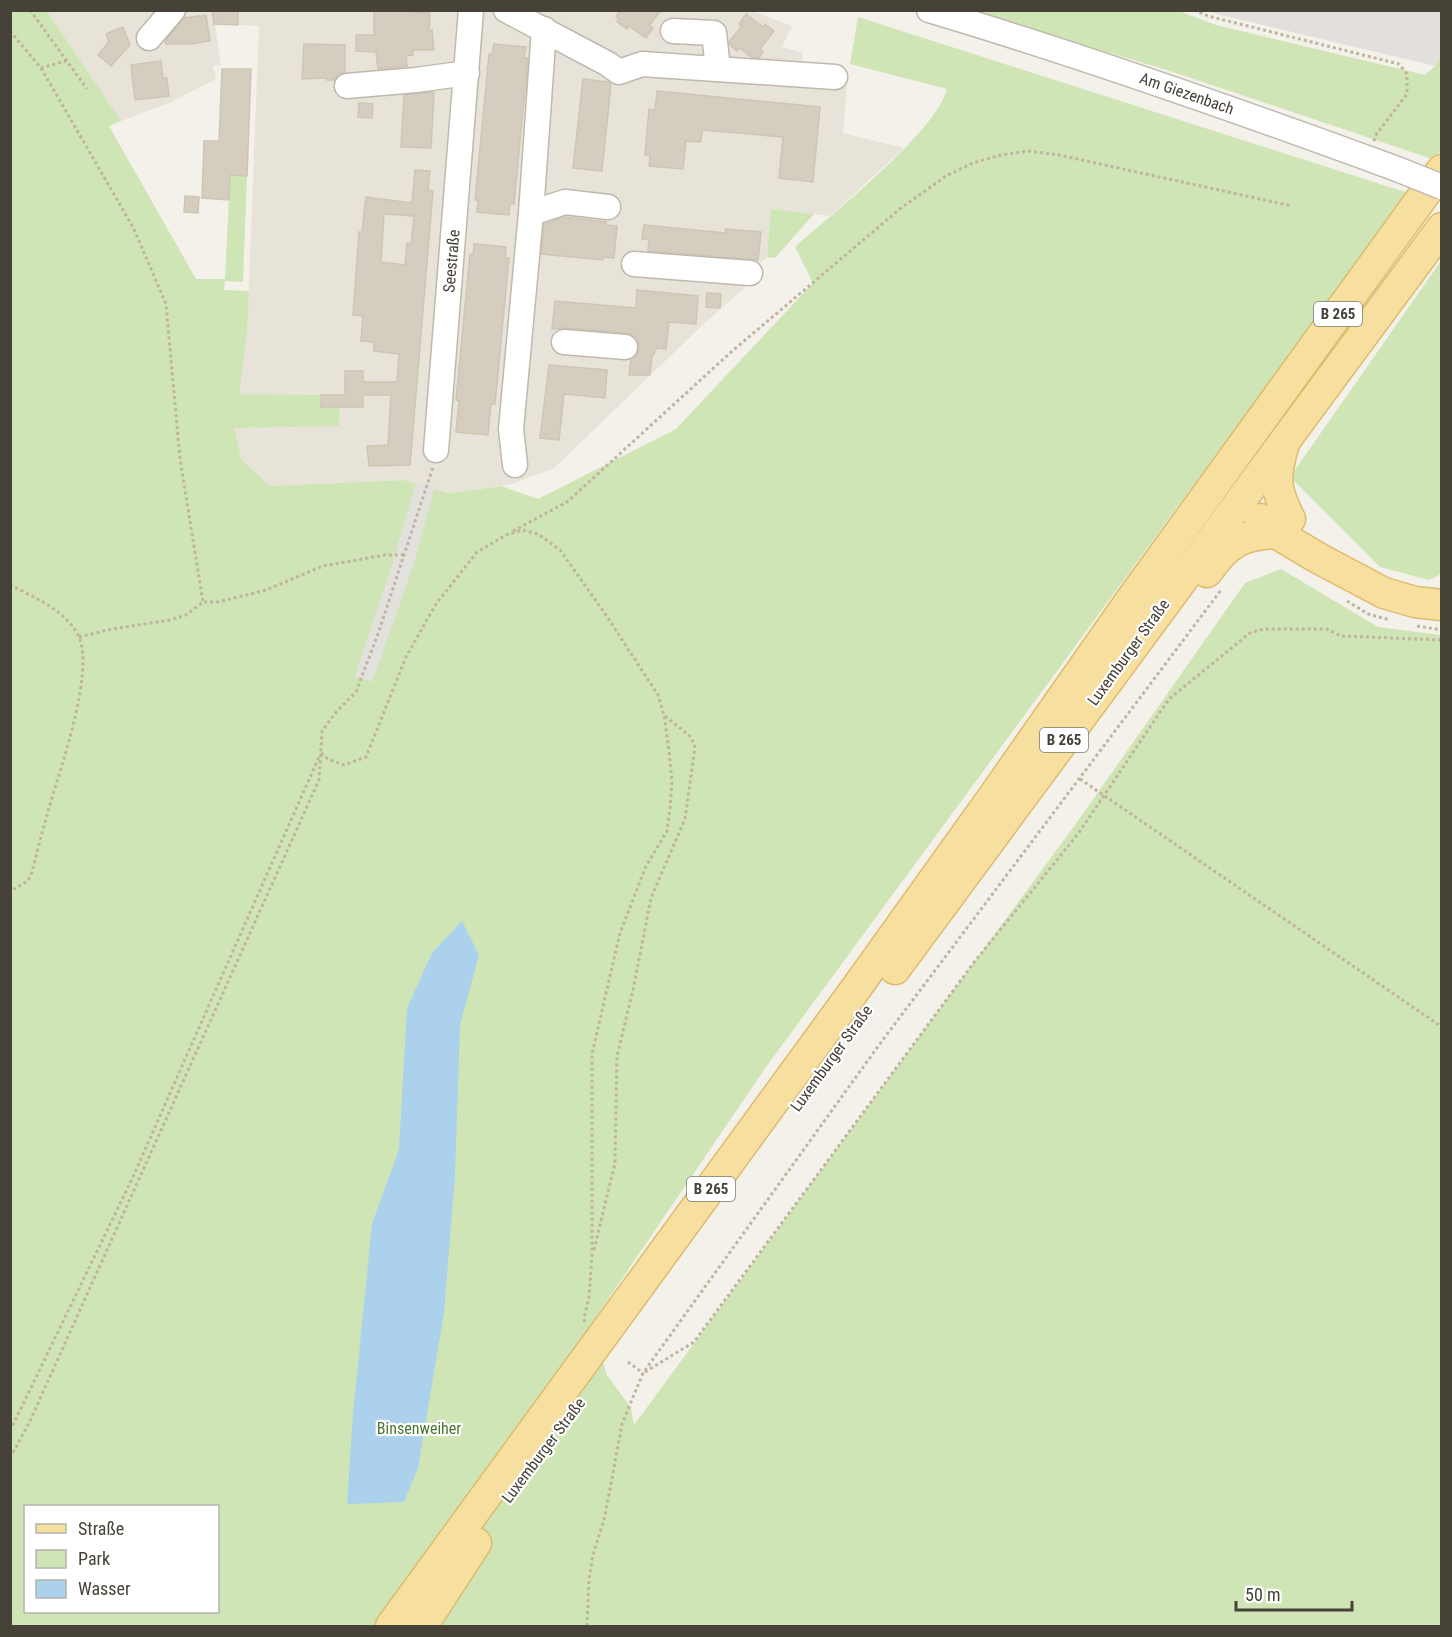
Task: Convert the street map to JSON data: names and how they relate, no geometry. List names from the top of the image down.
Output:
{
  "streets": {
    "main road": ["B 265", "Luxemburger Straße"],
    "street": ["Am Giezenbach", "Seestraße"]
  },
  "crossings": [
    ["B 265", "Luxemburger Straße"]
  ],
  "parks": ["Binsenweiher"],
  "legend": ["Straße", "Park", "Wasser"],
  "scale_bar": "50 m"
}
